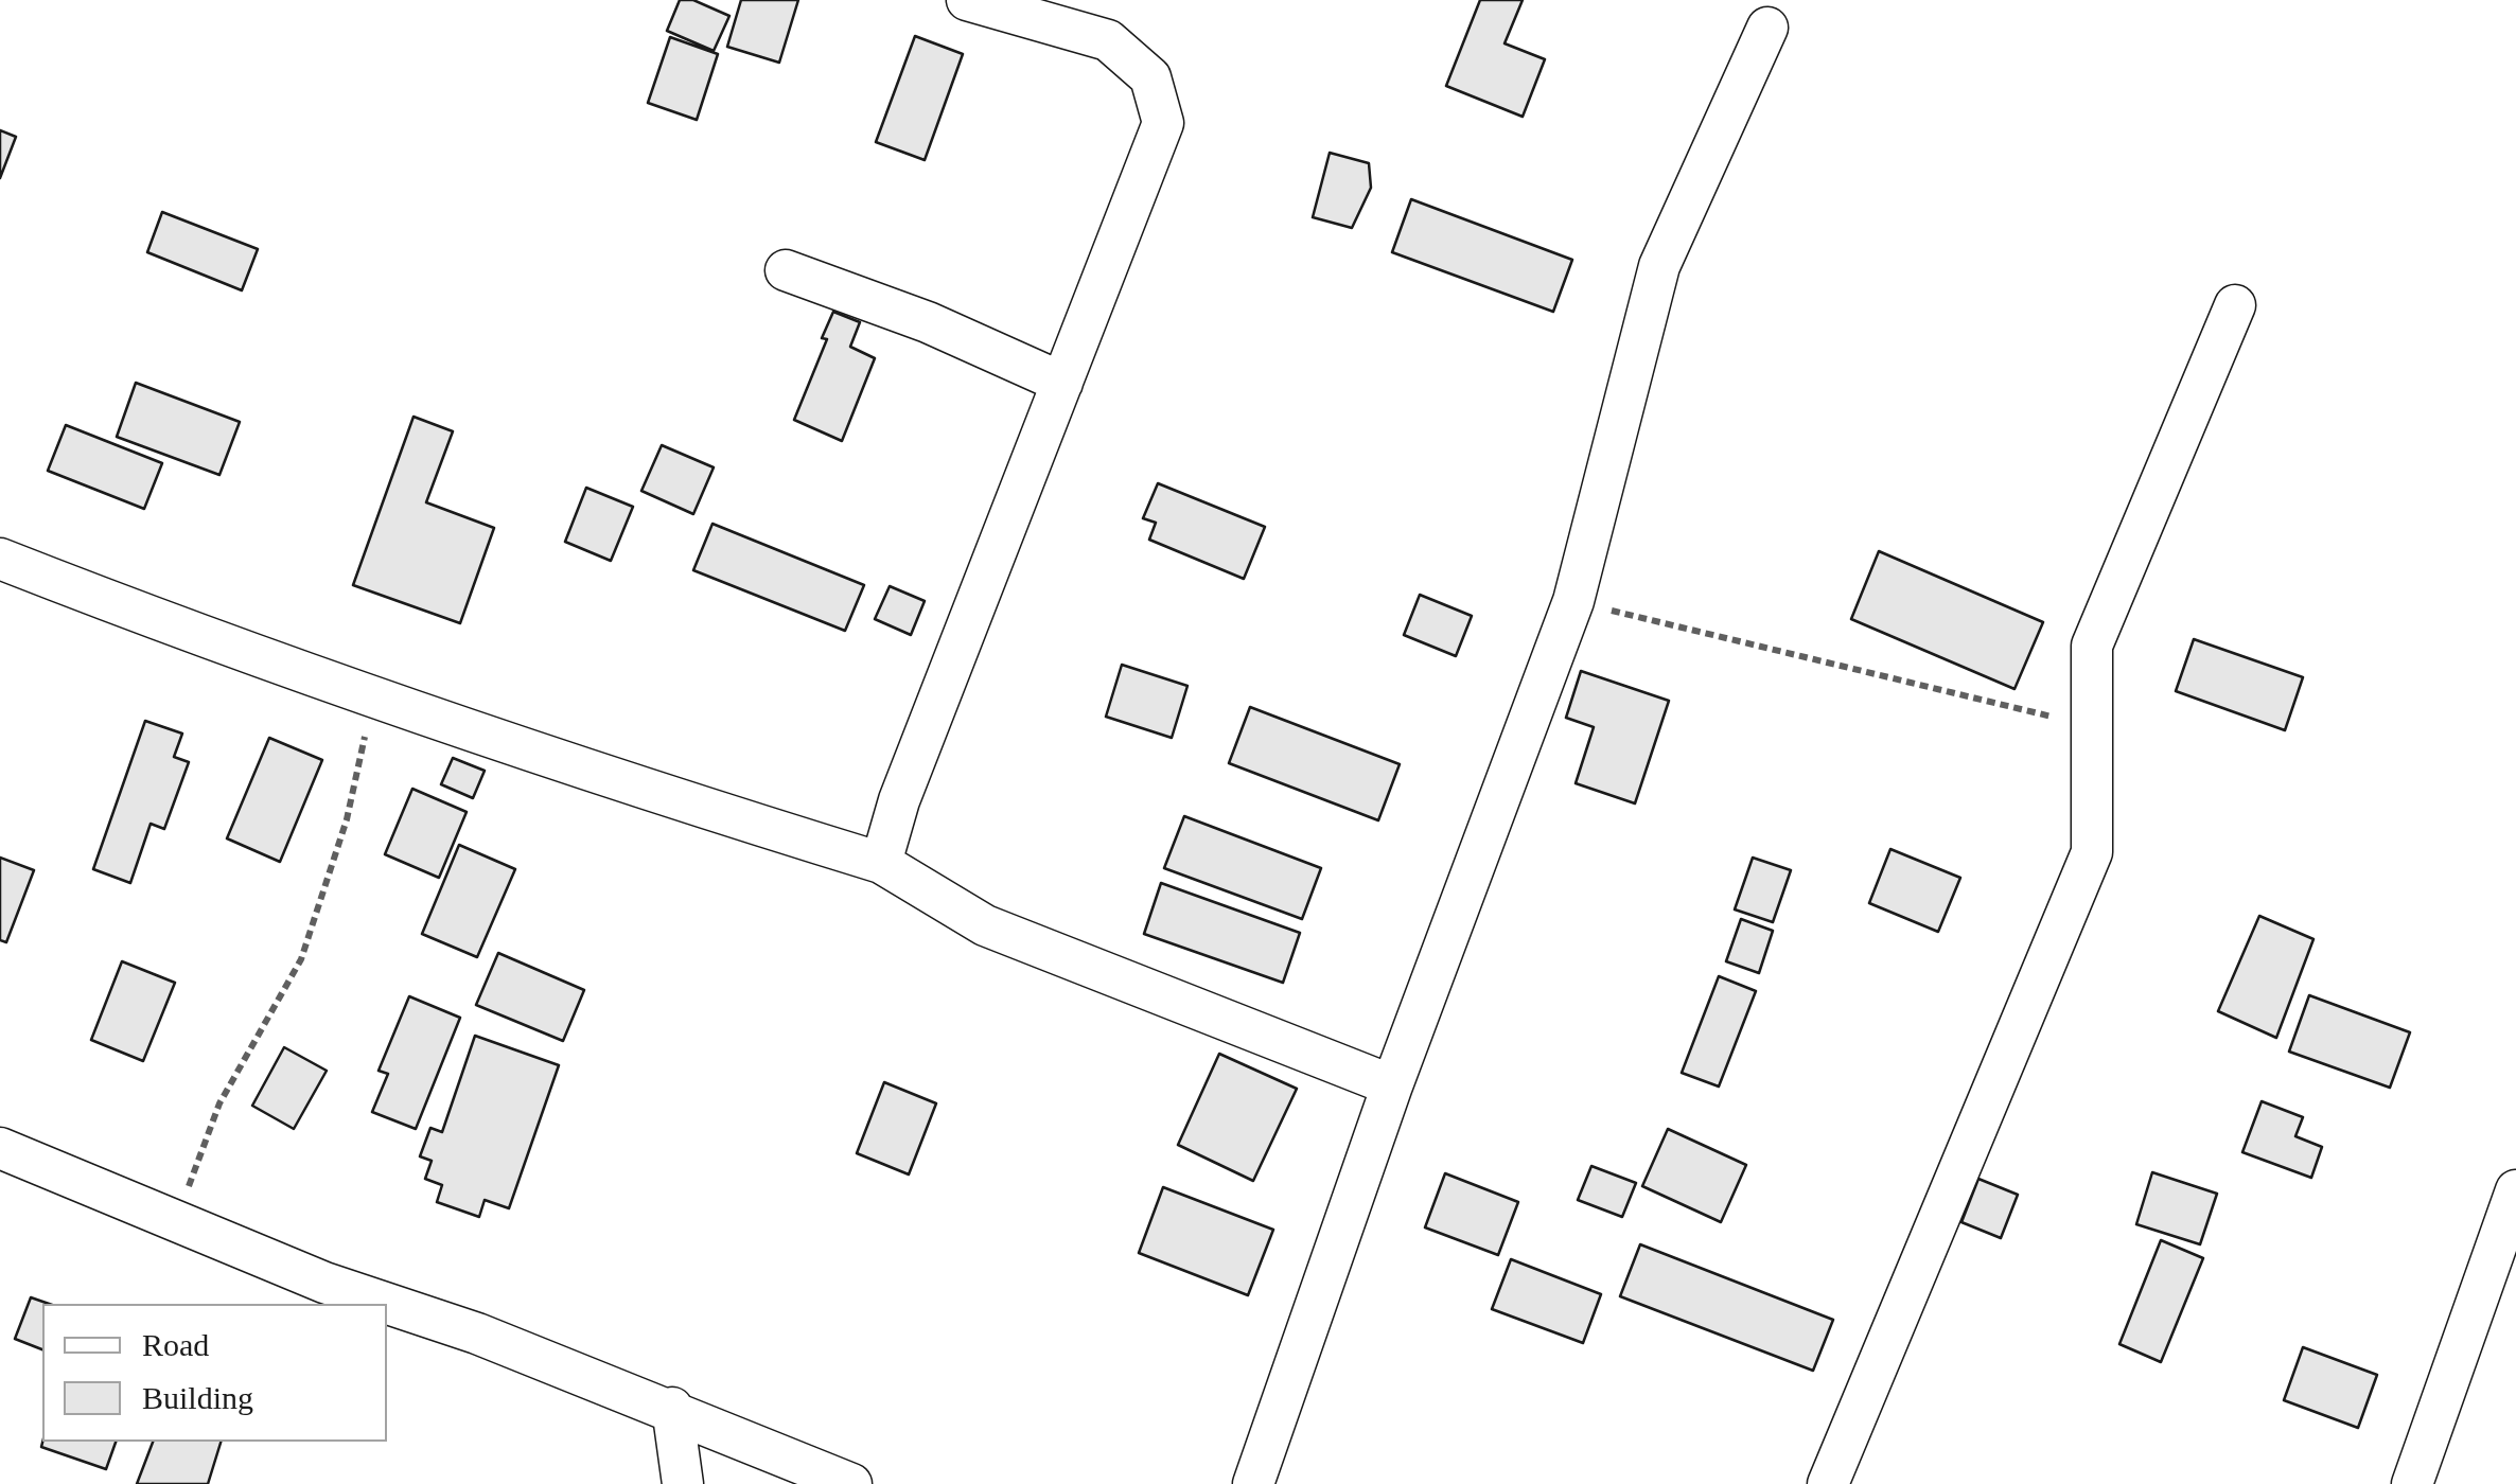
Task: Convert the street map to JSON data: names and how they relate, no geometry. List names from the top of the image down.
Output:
{
  "legend": ["Road", "Building"]
}
